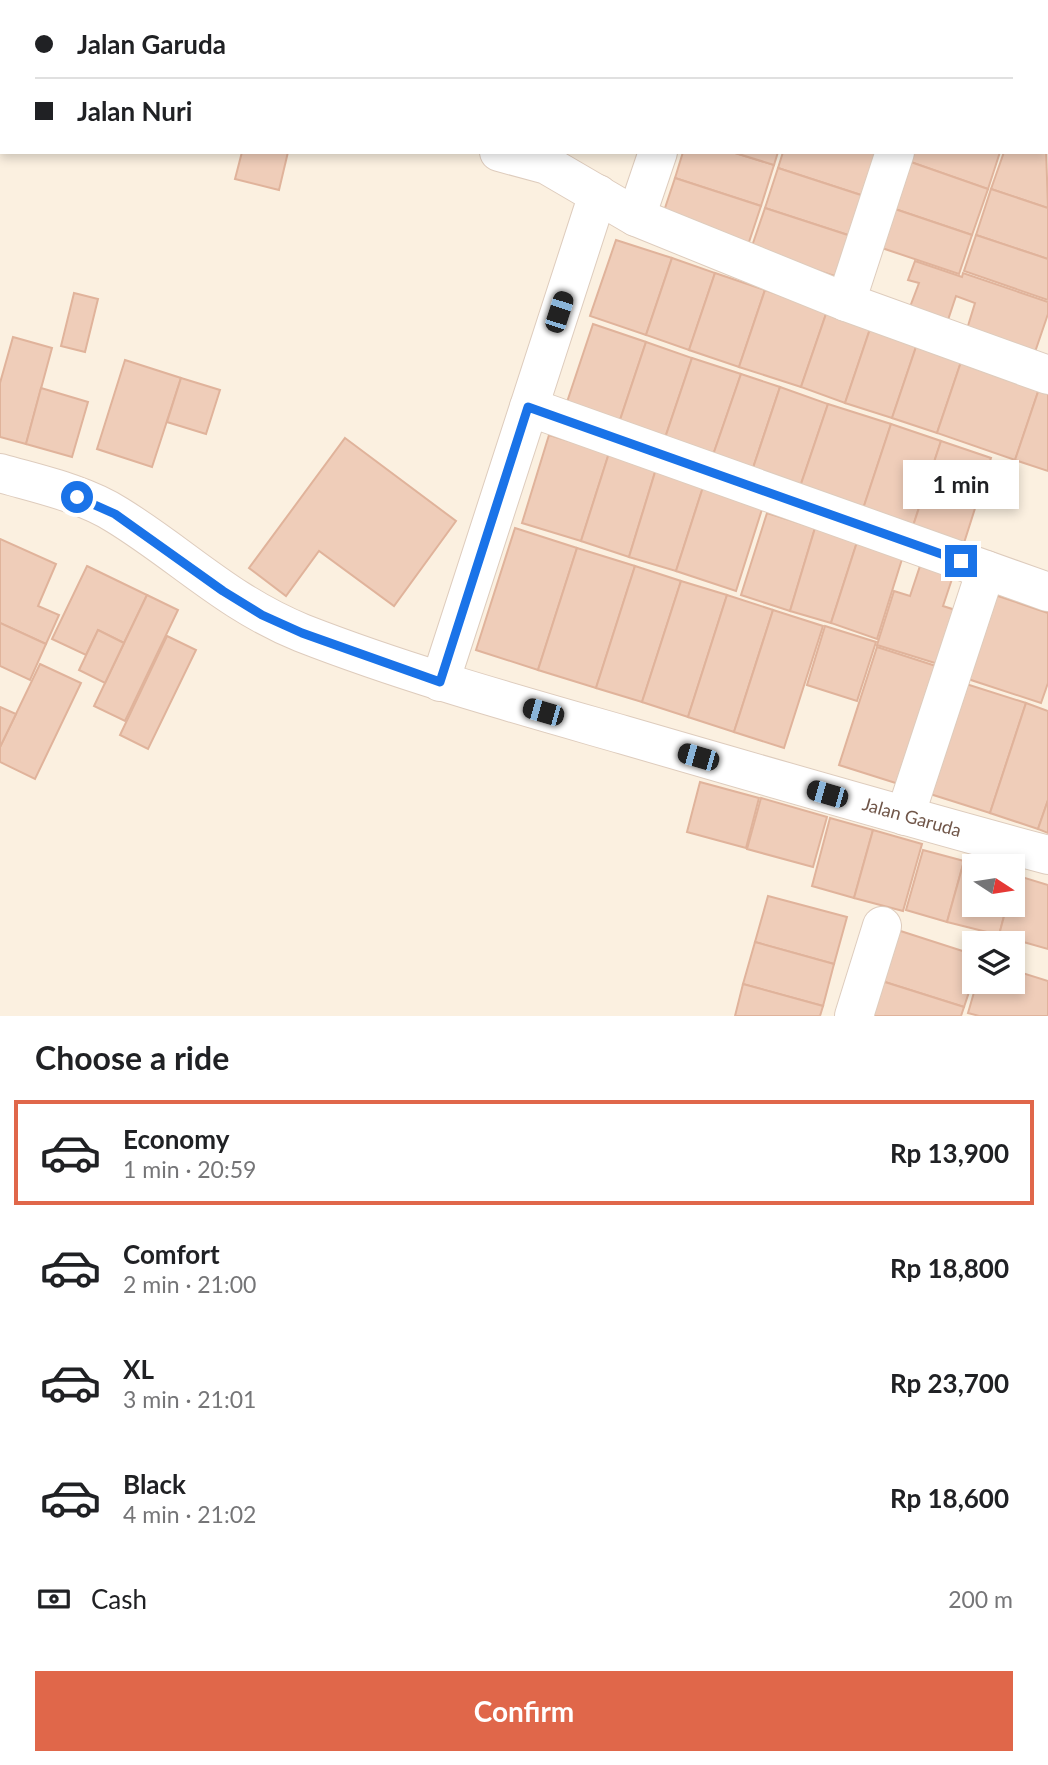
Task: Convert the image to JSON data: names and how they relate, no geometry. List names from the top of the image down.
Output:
{
  "streets": {
    "street": ["Jalan Garuda"]
  },
  "north": "right",
  "page": {
    "banner": ["Jalan Garuda", "Jalan Nuri"],
    "bubble": "1 min",
    "heading": "Choose a ride",
    "list": [
      {
        "name": "Economy",
        "note": "1 min · 20:59",
        "value": "Rp 13,900"
      },
      {
        "name": "Comfort",
        "note": "2 min · 21:00",
        "value": "Rp 18,800"
      },
      {
        "name": "XL",
        "note": "3 min · 21:01",
        "value": "Rp 23,700"
      },
      {
        "name": "Black",
        "note": "4 min · 21:02",
        "value": "Rp 18,600"
      }
    ],
    "pay": ["Cash", "200 m"],
    "buttons": "Confirm"
  }
}
